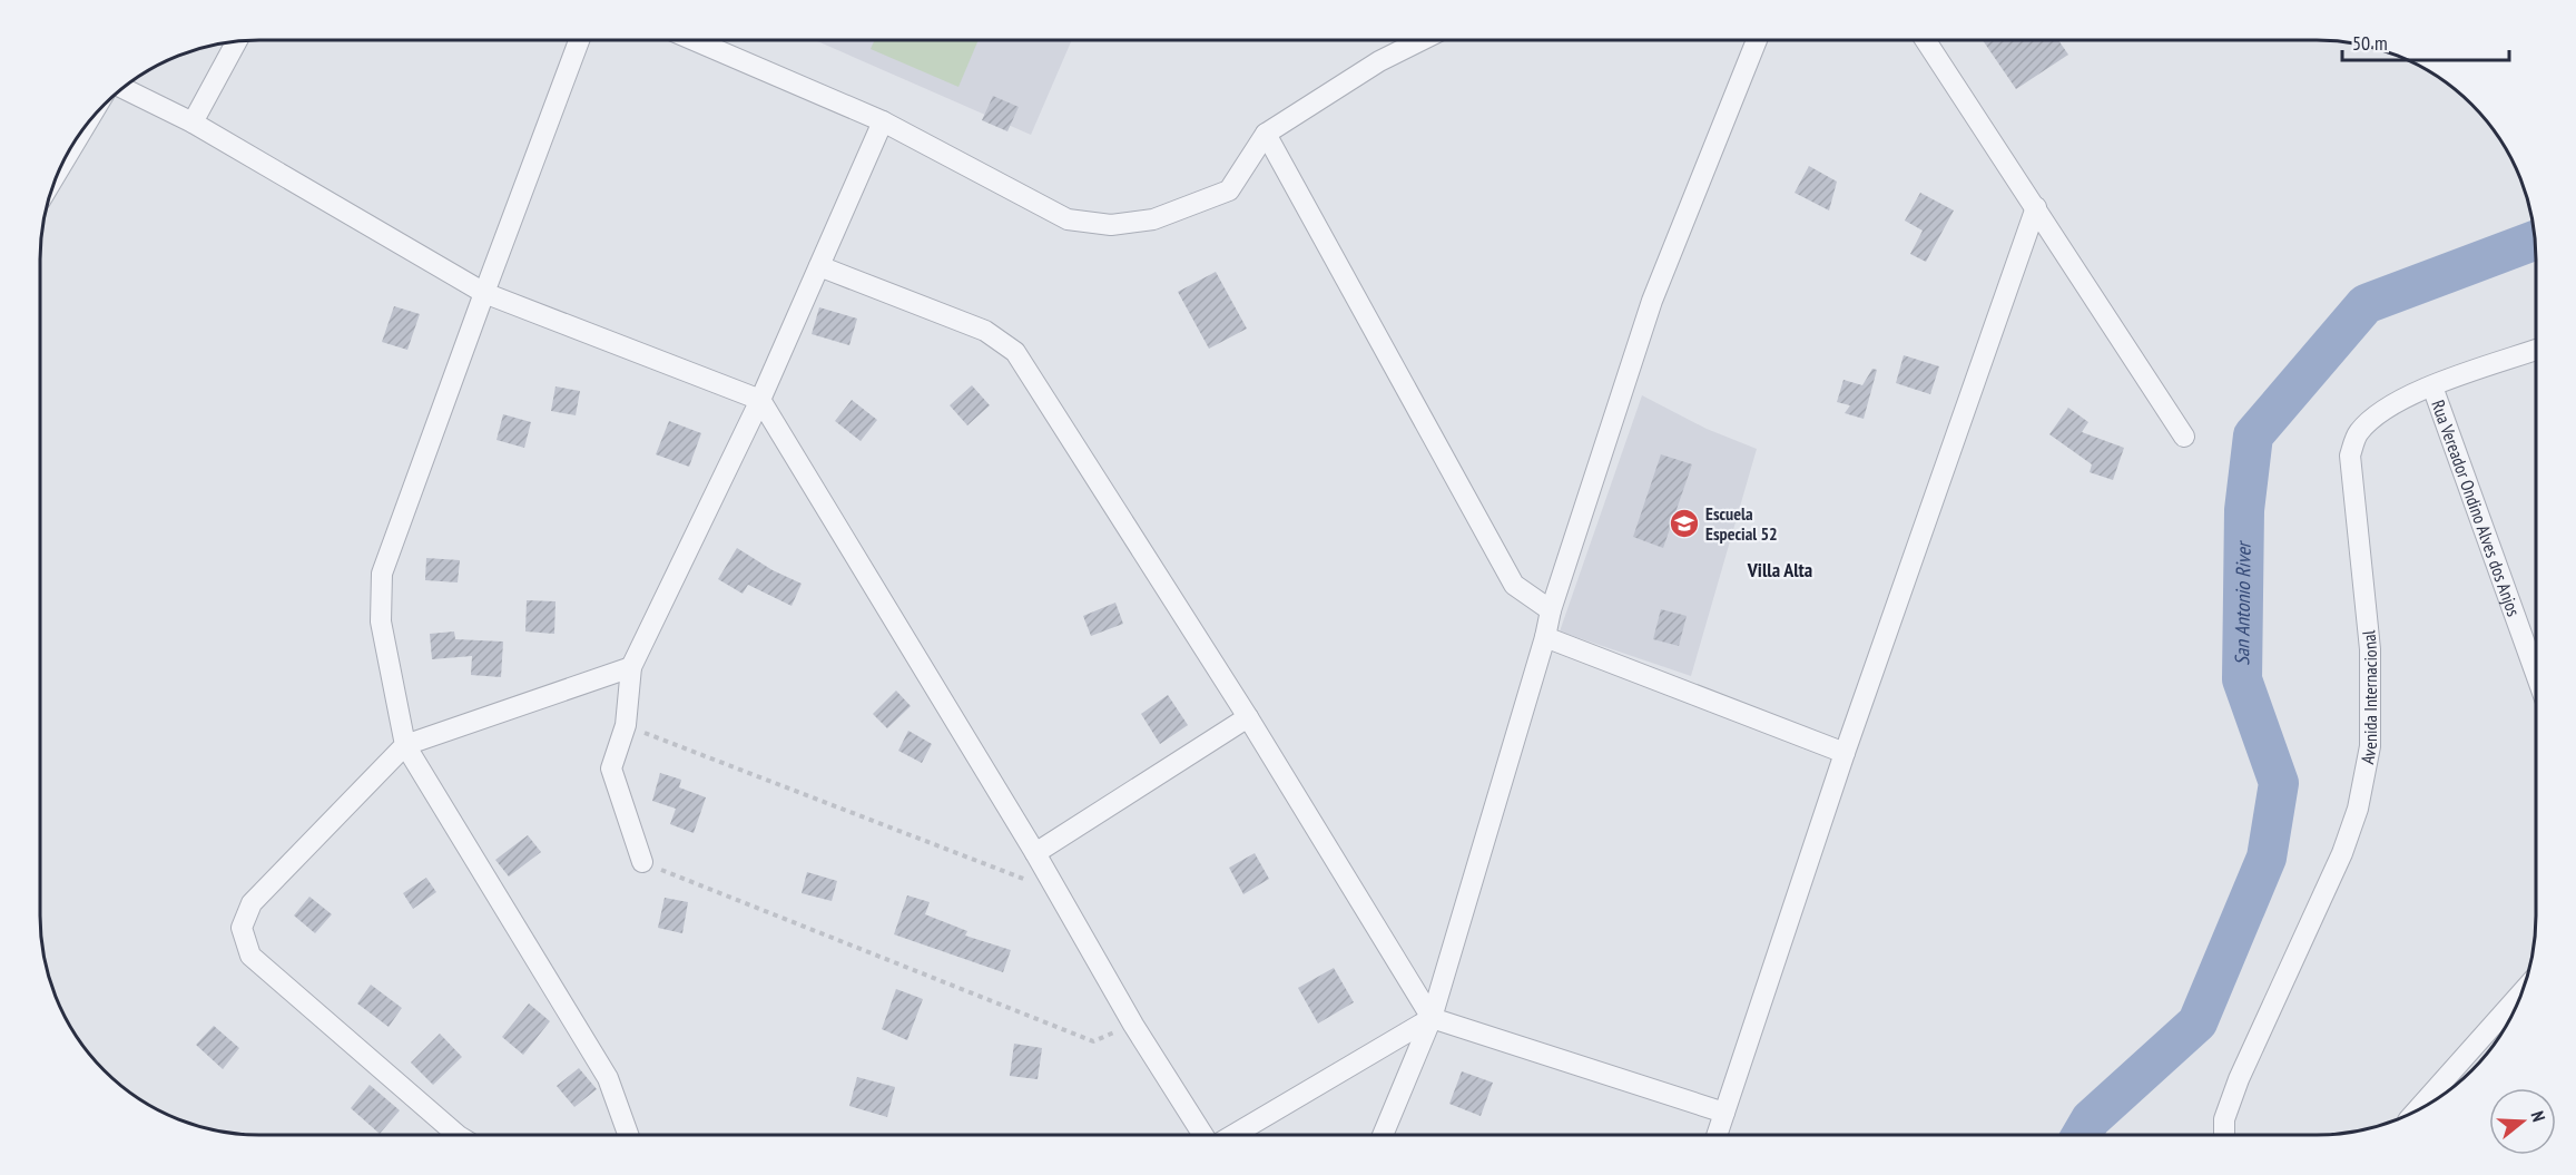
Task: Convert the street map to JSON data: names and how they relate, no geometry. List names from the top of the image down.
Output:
{
  "streets": {
    "street": ["Rua Vereador Ondino Alves dos Anjos", "Avenida Internacional"]
  },
  "crossings": [
    ["Rua Vereador Ondino Alves dos Anjos", "Avenida Internacional"]
  ],
  "districts": ["Villa Alta"],
  "water": ["San Antonio River"],
  "places": {
    "school or university": ["Escuela Especial 52"]
  },
  "scale_bar": "50 m",
  "north": "right"
}
